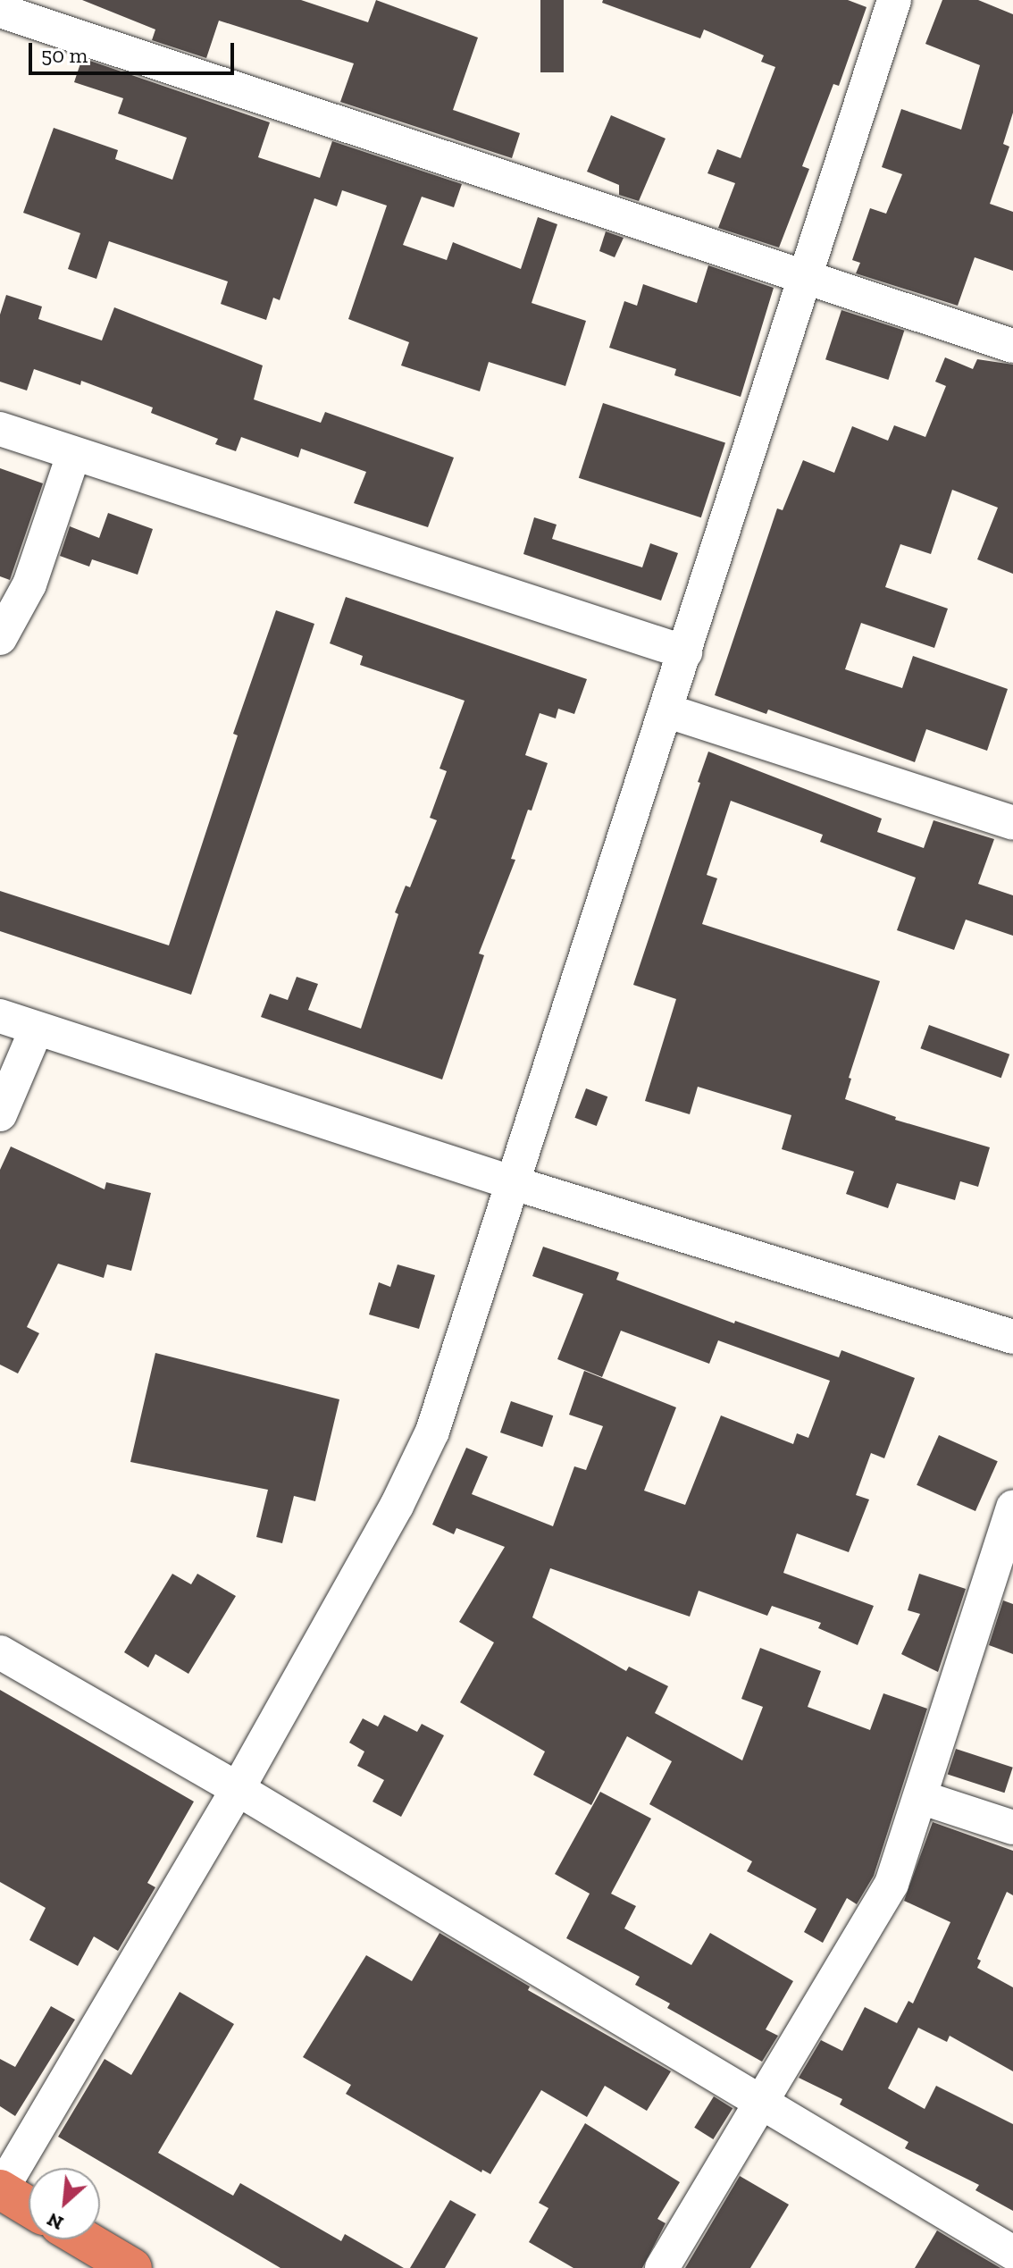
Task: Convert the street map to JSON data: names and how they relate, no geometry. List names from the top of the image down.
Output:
{
  "scale_bar": "50 m",
  "north": "bottom left"
}
